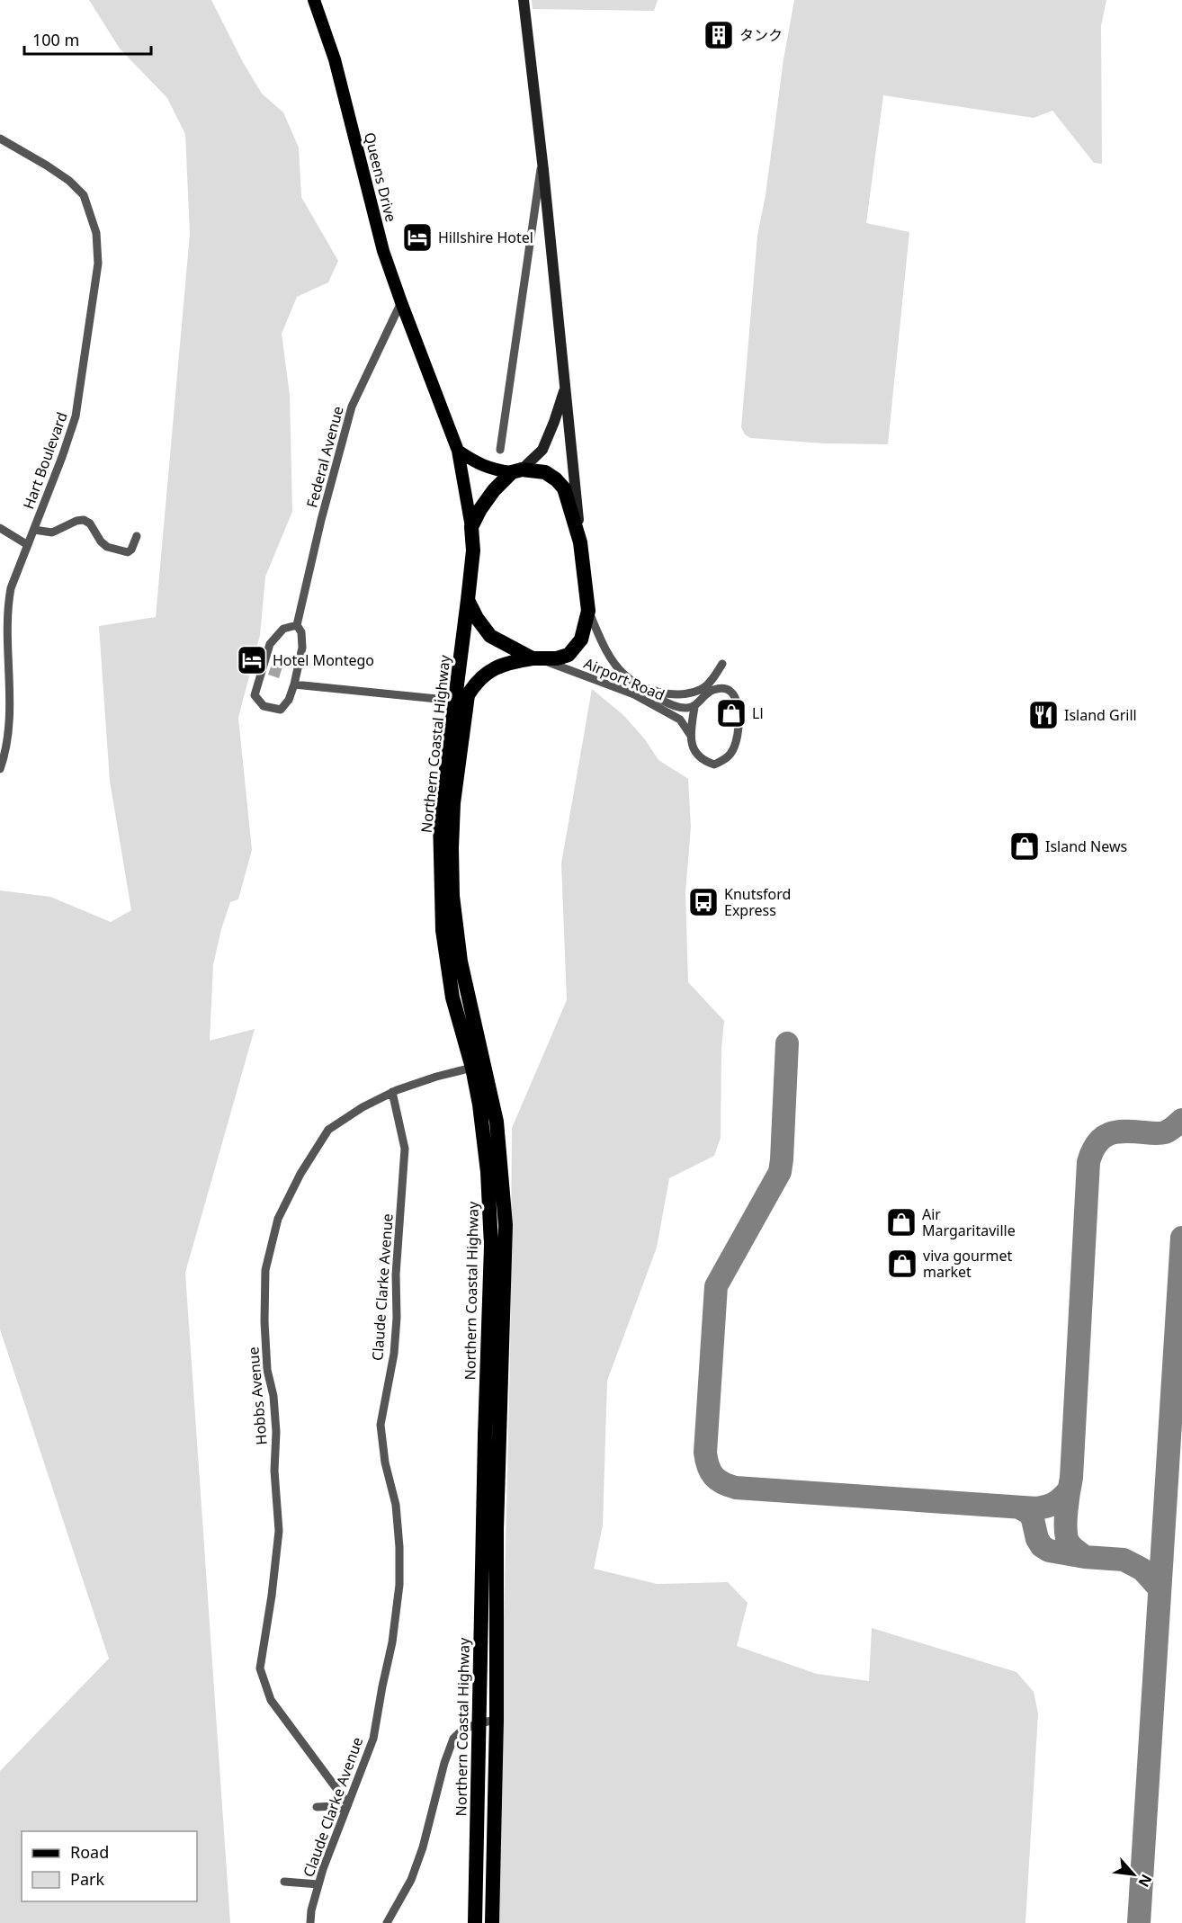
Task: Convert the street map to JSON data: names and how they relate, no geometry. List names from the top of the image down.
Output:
{
  "streets": {
    "highway": ["Northern Coastal Highway"],
    "main road": ["Queens Drive"],
    "street": [
      "Federal Avenue",
      "Hart Boulevard",
      "Airport Road",
      "Claude Clarke Avenue",
      "Hobbs Avenue"
    ]
  },
  "crossings": [
    ["Queens Drive", "Federal Avenue"],
    ["Queens Drive", "Airport Road"],
    ["Queens Drive", "Northern Coastal Highway"],
    ["Airport Road", "Northern Coastal Highway"],
    ["Northern Coastal Highway", "Hobbs Avenue"],
    ["Claude Clarke Avenue", "Hobbs Avenue"]
  ],
  "places": {
    "building": ["タンク"],
    "hotel": ["Hillshire Hotel", "Hotel Montego"],
    "shop": [
      "Ll",
      "Island News",
      "Air Margaritaville",
      "viva gourmet market"
    ],
    "restaurant": ["Island Grill"],
    "bus stop": ["Knutsford Express"]
  },
  "legend": ["Road", "Park"],
  "scale_bar": "100 m",
  "north": "bottom right"
}
